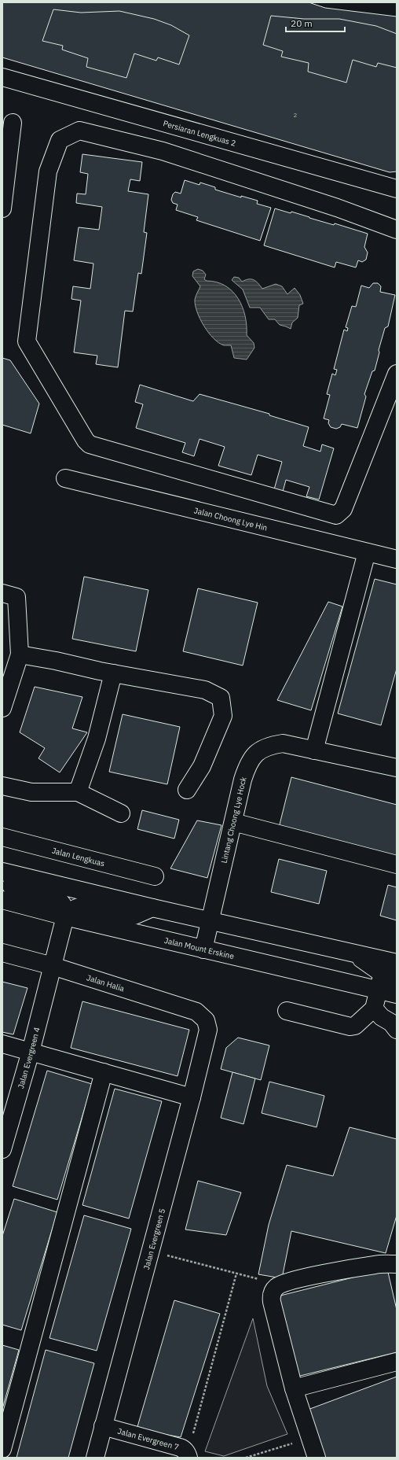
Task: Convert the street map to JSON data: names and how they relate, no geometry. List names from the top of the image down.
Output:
{
  "streets": {
    "street": [
      "Persiaran Lengkuas 2",
      "Jalan Choong Lye Hin",
      "Lintang Choong Lye Hock",
      "Jalan Lengkuas",
      "Jalan Mount Erskine",
      "Jalan Halia",
      "Jalan Evergreen 4",
      "Jalan Evergreen 5",
      "Jalan Evergreen 7"
    ]
  },
  "crossings": [
    ["Lintang Choong Lye Hock", "Jalan Mount Erskine"],
    ["Jalan Halia", "Jalan Evergreen 4"],
    ["Jalan Halia", "Jalan Evergreen 5"],
    ["Jalan Evergreen 5", "Jalan Evergreen 7"]
  ],
  "house_numbers": ["2"],
  "scale_bar": "20 m"
}
